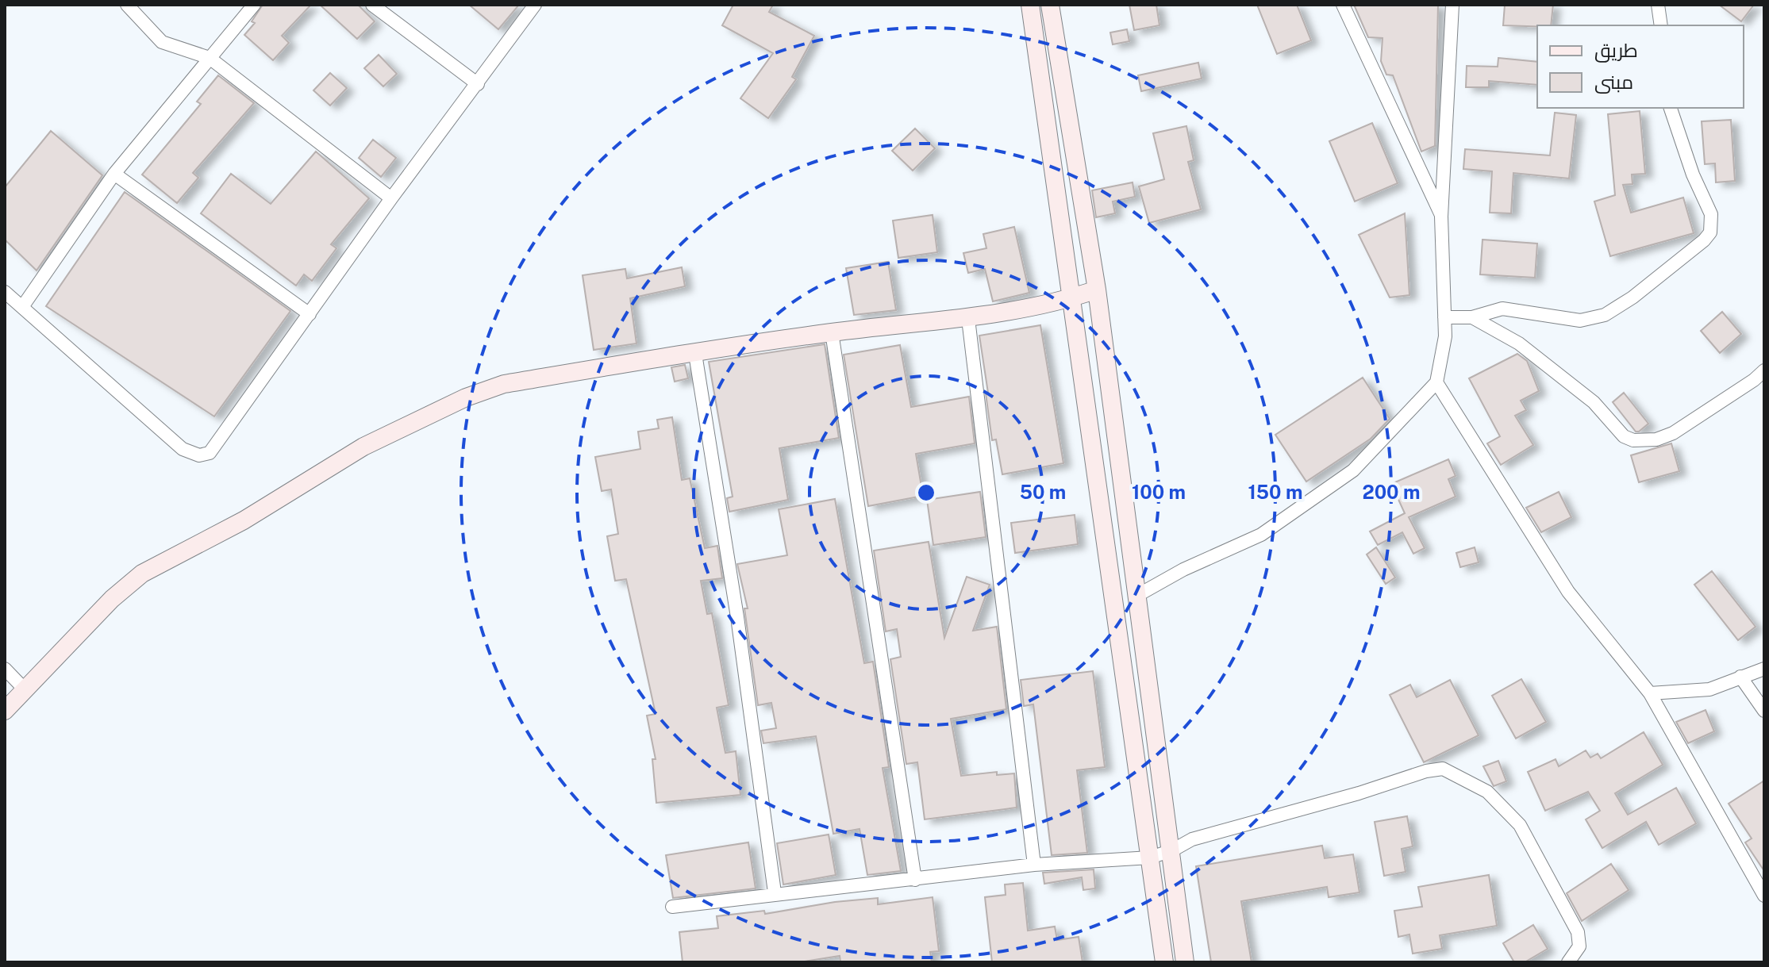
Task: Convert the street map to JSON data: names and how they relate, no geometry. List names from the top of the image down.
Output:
{
  "legend": ["طريق", "مبنى"],
  "rings": [
    "50 m",
    "100 m",
    "150 m",
    "200 m"
  ]
}
